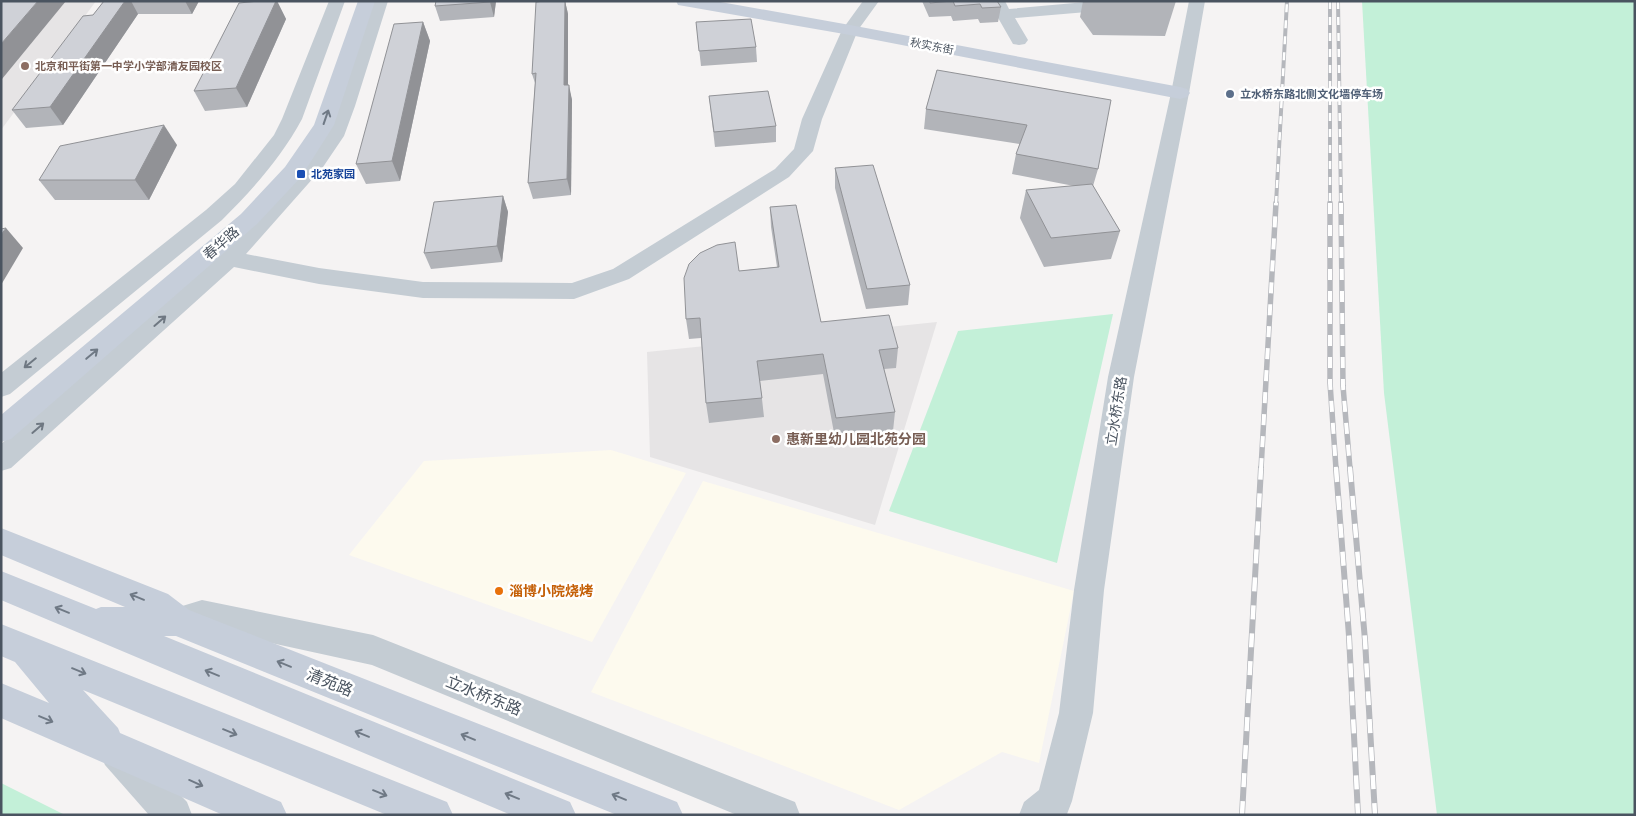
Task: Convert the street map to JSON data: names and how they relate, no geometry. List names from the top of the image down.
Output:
{
  "streets": {
    "street": [
      "秋实东街",
      "春华路",
      "立水桥东路",
      "清苑路"
    ]
  },
  "crossings": [
    ["秋实东街", "立水桥东路"],
    ["立水桥东路", "清苑路"]
  ],
  "places": {
    "other": [
      "北京和平街第一中学小学部清友园校区",
      "立水桥东路北侧文化墙停车场",
      "惠新里幼儿园北苑分园",
      "淄博小院烧烤"
    ],
    "transit": ["北苑家园"]
  }
}
